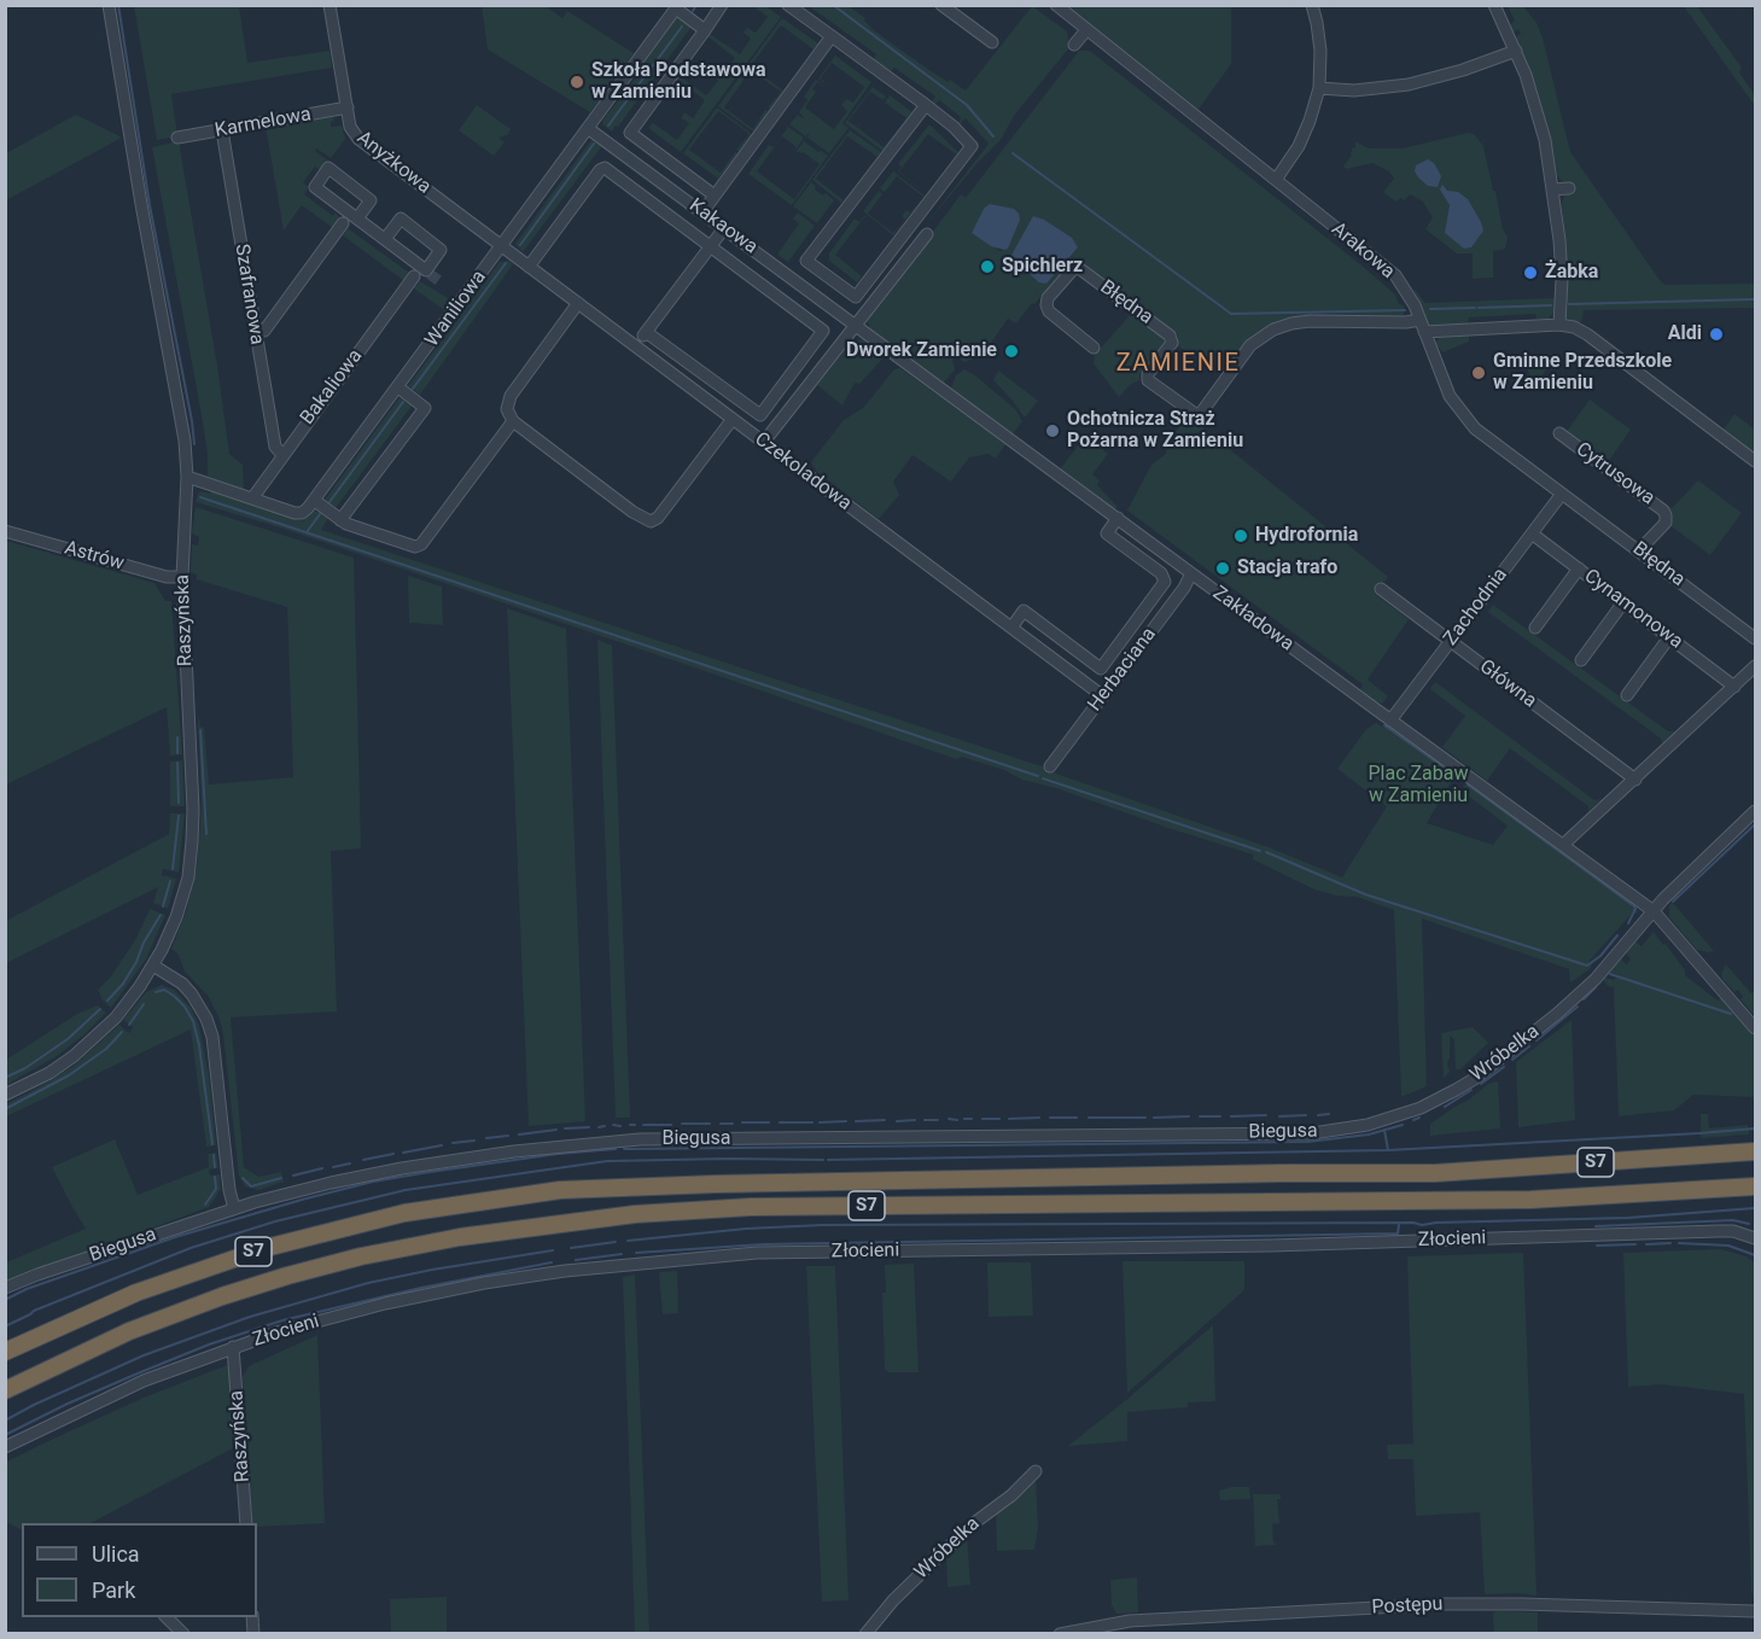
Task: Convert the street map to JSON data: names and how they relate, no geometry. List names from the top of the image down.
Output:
{
  "streets": {
    "highway": ["S7"],
    "street": [
      "Karmelowa",
      "Anyżkowa",
      "Kakaowa",
      "Arakowa",
      "Szafranowa",
      "Błędna",
      "Waniliowa",
      "Bakaliowa",
      "Czekoladowa",
      "Cytrusowa",
      "Astrów",
      "Zachodnia",
      "Cynamonowa",
      "Zakładowa",
      "Raszyńska",
      "Herbaciana",
      "Główna",
      "Wróbelka",
      "Biegusa",
      "Złocieni",
      "Postępu"
    ]
  },
  "crossings": [
    ["Karmelowa", "Anyżkowa"],
    ["Karmelowa", "Szafranowa"],
    ["Anyżkowa", "Waniliowa"],
    ["Anyżkowa", "Czekoladowa"],
    ["Kakaowa", "Waniliowa"],
    ["Kakaowa", "Zakładowa"],
    ["Arakowa", "Błędna"],
    ["Szafranowa", "Bakaliowa"],
    ["Błędna", "Cytrusowa"],
    ["Błędna", "Zachodnia"],
    ["Waniliowa", "Czekoladowa"],
    ["Czekoladowa", "Herbaciana"],
    ["Astrów", "Raszyńska"],
    ["Zachodnia", "Cynamonowa"],
    ["Zachodnia", "Zakładowa"],
    ["Zachodnia", "Główna"],
    ["Zakładowa", "Herbaciana"],
    ["Zakładowa", "Wróbelka"],
    ["Raszyńska", "Złocieni"],
    ["Wróbelka", "Biegusa"]
  ],
  "districts": ["ZAMIENIE"],
  "parks": ["Plac Zabaw w Zamieniu"],
  "places": [
    "Szkoła Podstawowa w Zamieniu",
    "Spichlerz",
    "Żabka",
    "Aldi",
    "Dworek Zamienie",
    "Gminne Przedszkole w Zamieniu",
    "Ochotnicza Straż Pożarna w Zamieniu",
    "Hydrofornia",
    "Stacja trafo"
  ],
  "legend": ["Ulica", "Park"]
}
